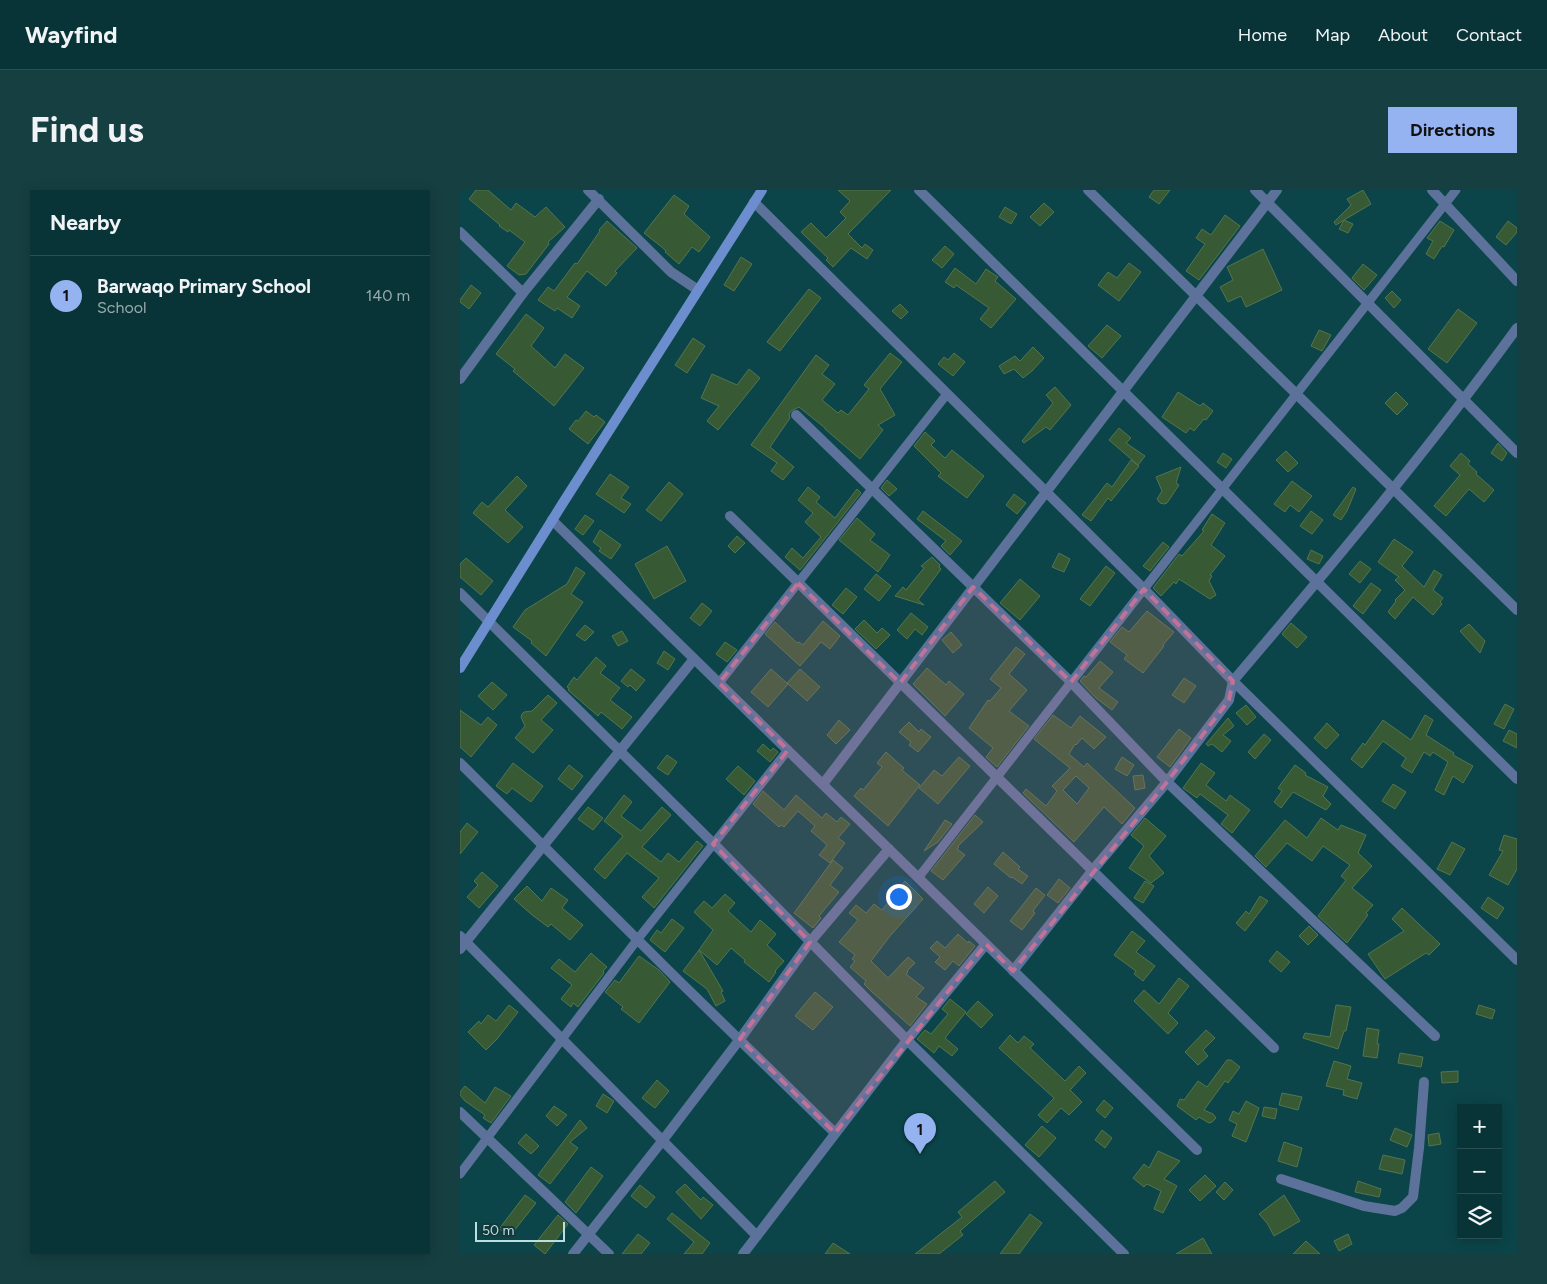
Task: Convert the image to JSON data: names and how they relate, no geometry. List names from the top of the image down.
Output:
{
  "scale_bar": "50 m",
  "page": {
    "header": "Wayfind",
    "nav": [
      "Home",
      "Map",
      "About",
      "Contact"
    ],
    "buttons": "Directions",
    "title": "Find us",
    "heading": "Nearby",
    "list": [
      {
        "mark": "1",
        "name": "Barwaqo Primary School",
        "note": "School",
        "value": "140 m"
      }
    ],
    "map_buttons": ["+", "−"],
    "pins": "1",
    "scale": "50 m"
  }
}
